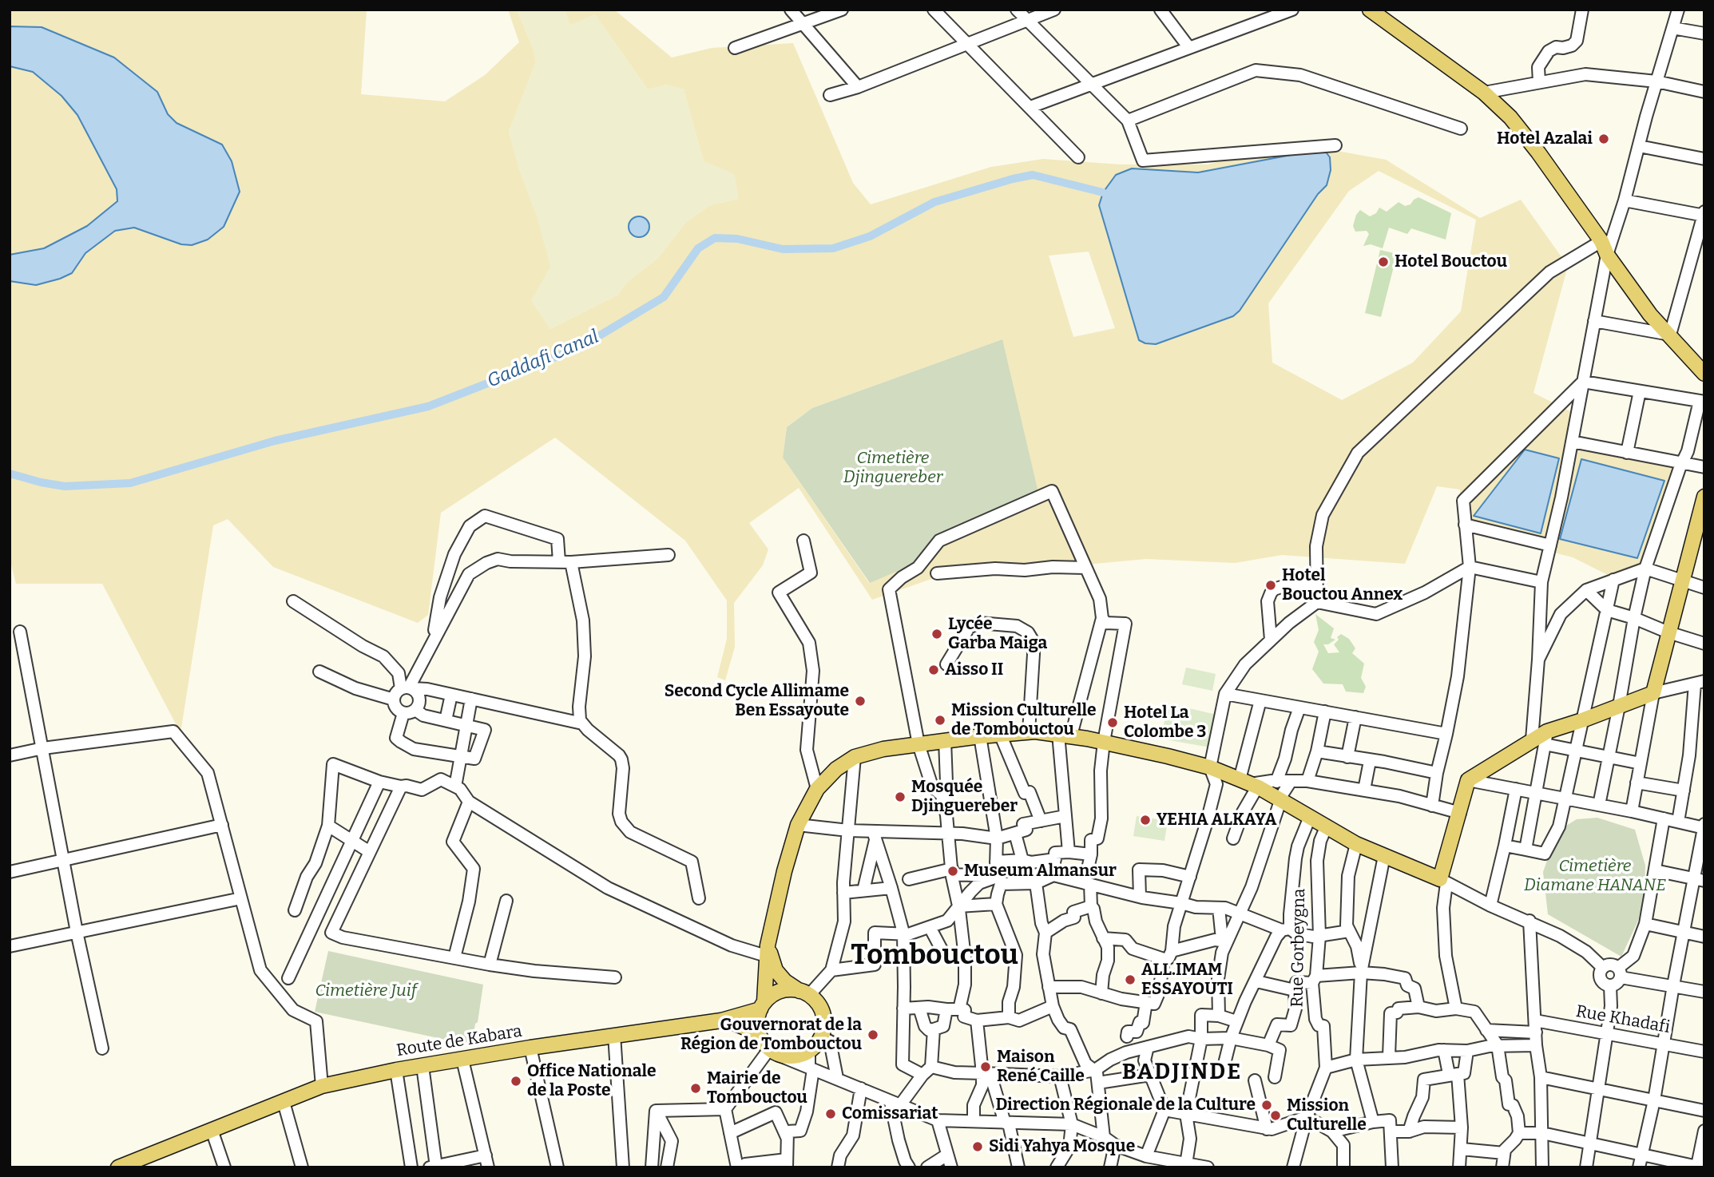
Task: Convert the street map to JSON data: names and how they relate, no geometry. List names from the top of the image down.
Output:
{
  "streets": {
    "main road": ["Route de Kabara"],
    "street": ["Rue Gorbeygna", "Rue Khadafi"]
  },
  "districts": ["Tombouctou", "BADJINDE"],
  "water": ["Gaddafi Canal"],
  "parks": ["Cimetière Djinguereber", "Cimetière Diamane HANANE", "Cimetière Juif"],
  "places": [
    "Hotel Azalai",
    "Hotel Bouctou",
    "Hotel Bouctou Annex",
    "Lycée Garba Maiga",
    "Aisso II",
    "Second Cycle Allimame Ben Essayoute",
    "Mission Culturelle de Tombouctou",
    "Hotel La Colombe 3",
    "Mosquée Djinguereber",
    "YEHIA ALKAYA",
    "Museum Almansur",
    "ALL.IMAM ESSAYOUTI",
    "Gouvernorat de la Région de Tombouctou",
    "Maison René Caille",
    "Office Nationale de la Poste",
    "Mairie de Tombouctou",
    "Direction Régionale de la Culture",
    "Comissariat",
    "Mission Culturelle",
    "Sidi Yahya Mosque"
  ]
}
